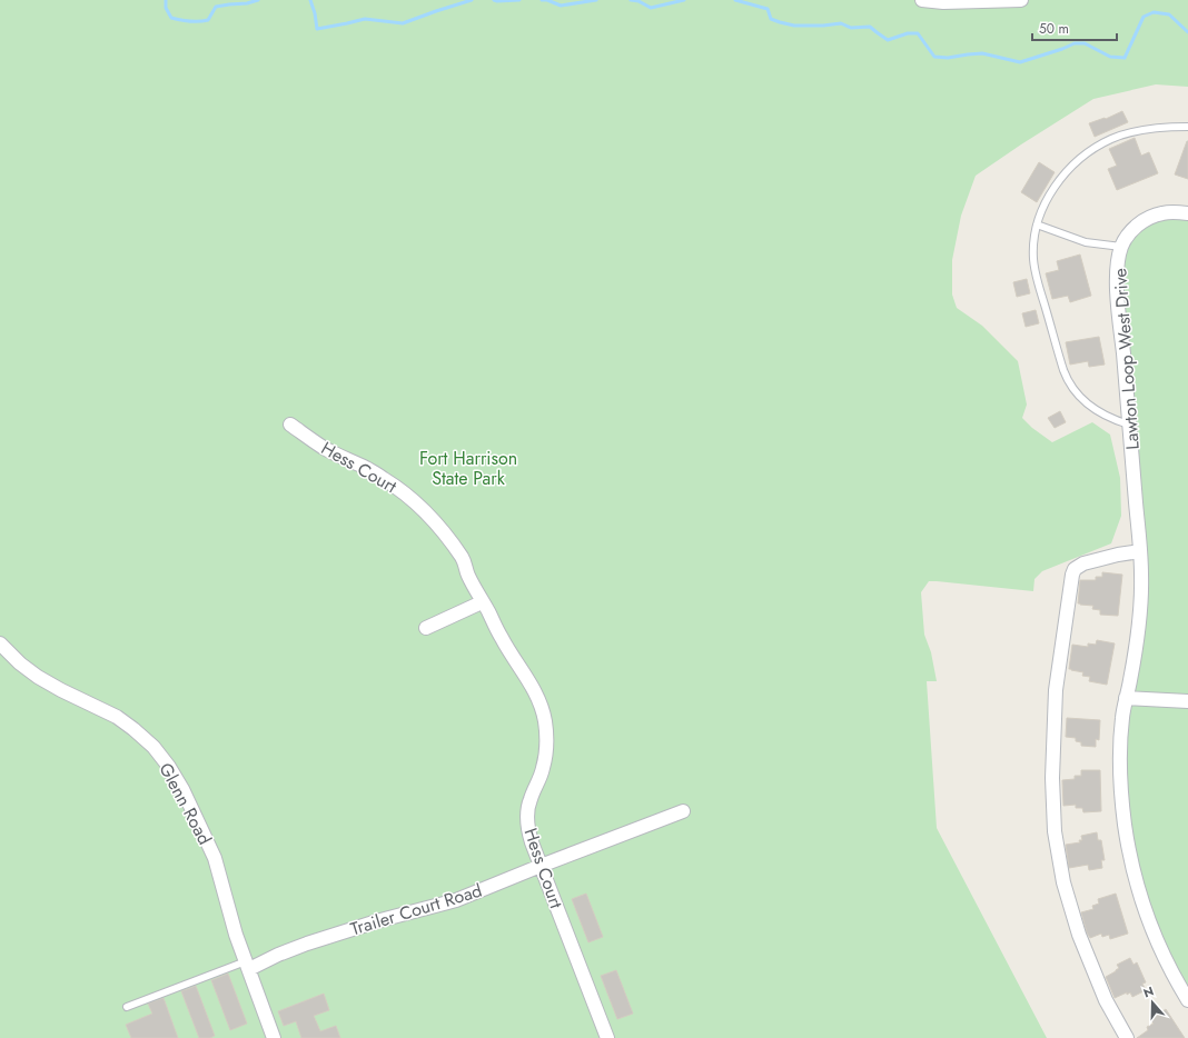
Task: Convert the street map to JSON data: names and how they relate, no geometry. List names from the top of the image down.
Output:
{
  "streets": {
    "street": [
      "Lawton Loop West Drive",
      "Hess Court",
      "Glenn Road",
      "Trailer Court Road"
    ]
  },
  "crossings": [
    ["Hess Court", "Trailer Court Road"],
    ["Glenn Road", "Trailer Court Road"]
  ],
  "parks": ["Fort Harrison State Park"],
  "scale_bar": "50 m",
  "north": "top"
}
